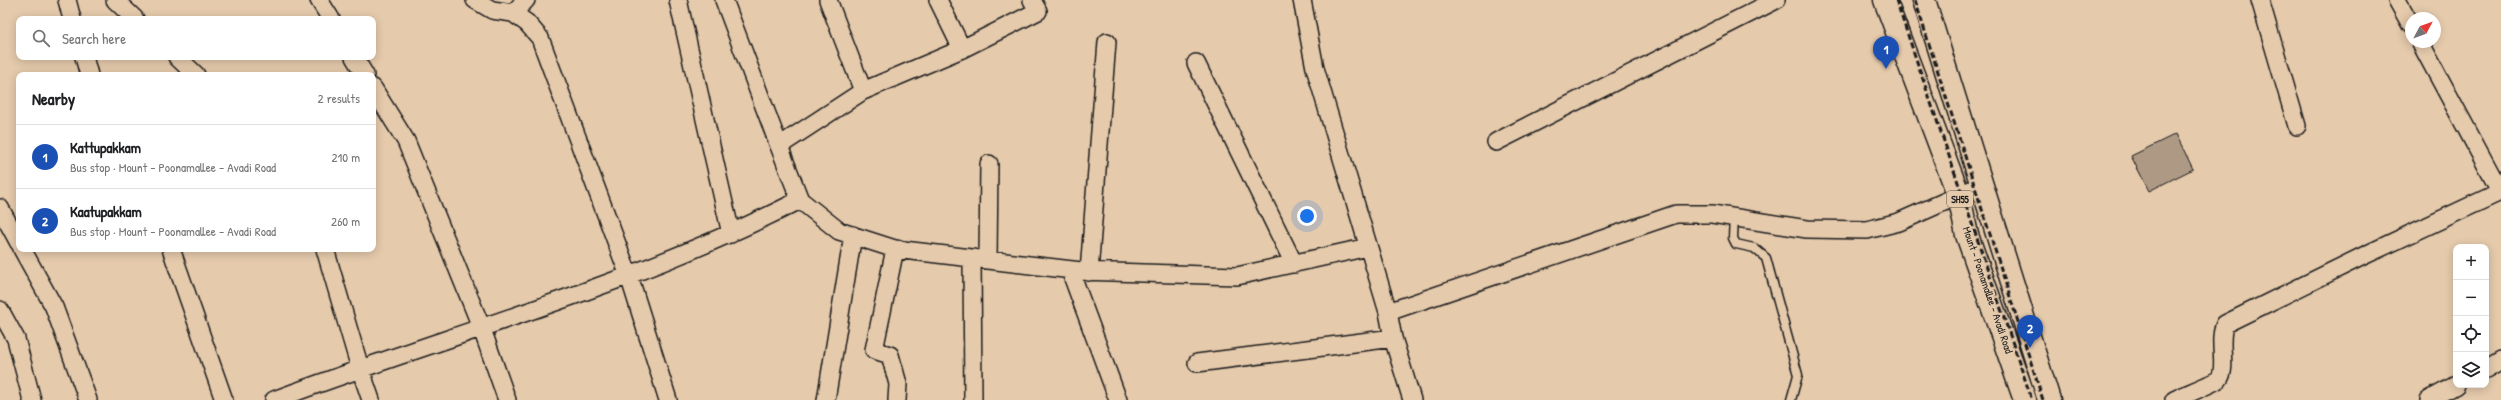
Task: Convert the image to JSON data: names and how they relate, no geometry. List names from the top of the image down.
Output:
{
  "streets": {
    "main road": ["SH55", "Mount - Poonamallee - Avadi Road"]
  },
  "north": "top right",
  "page": {
    "search": "Search here",
    "pins": ["1", "2"],
    "heading": ["Nearby", "2 results"],
    "list": [
      {
        "mark": "1",
        "name": "Kattupakkam",
        "note": "Bus stop · Mount - Poonamallee - Avadi Road",
        "value": "210 m"
      },
      {
        "mark": "2",
        "name": "Kaatupakkam",
        "note": "Bus stop · Mount - Poonamallee - Avadi Road",
        "value": "260 m"
      }
    ],
    "map_buttons": ["+", "−"]
  }
}
